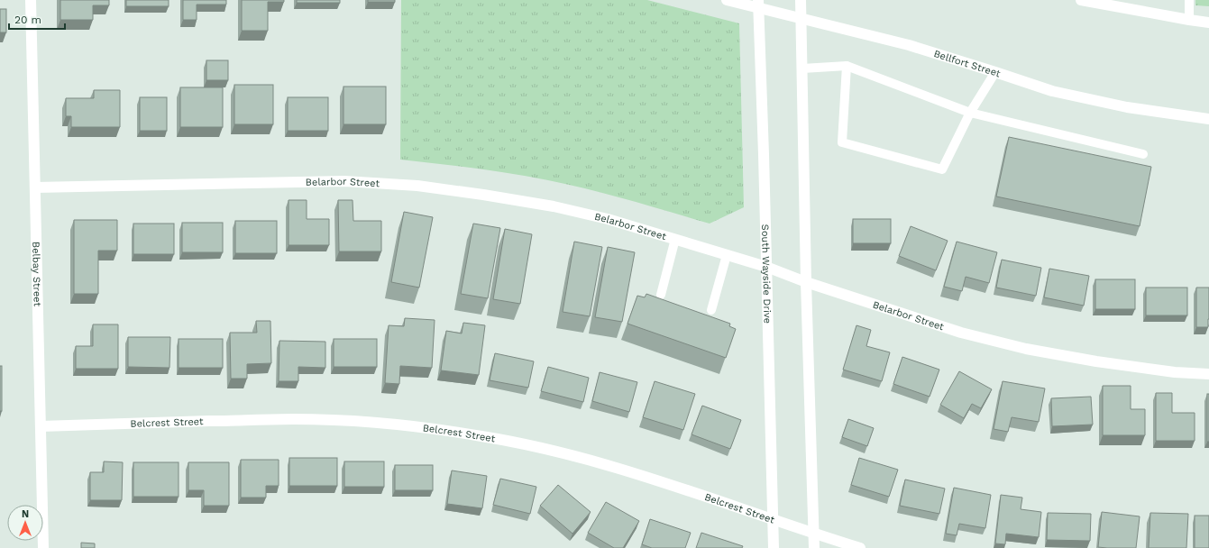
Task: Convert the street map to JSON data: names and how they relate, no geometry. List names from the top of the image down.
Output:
{
  "streets": {
    "street": [
      "Bellfort Street",
      "Belarbor Street",
      "Belbay Street",
      "South Wayside Drive",
      "Belcrest Street"
    ]
  },
  "crossings": [
    ["Bellfort Street", "South Wayside Drive"],
    ["Belarbor Street", "Belbay Street"],
    ["Belarbor Street", "South Wayside Drive"],
    ["Belbay Street", "Belcrest Street"],
    ["South Wayside Drive", "Belcrest Street"]
  ],
  "scale_bar": "20 m",
  "north": "top"
}
